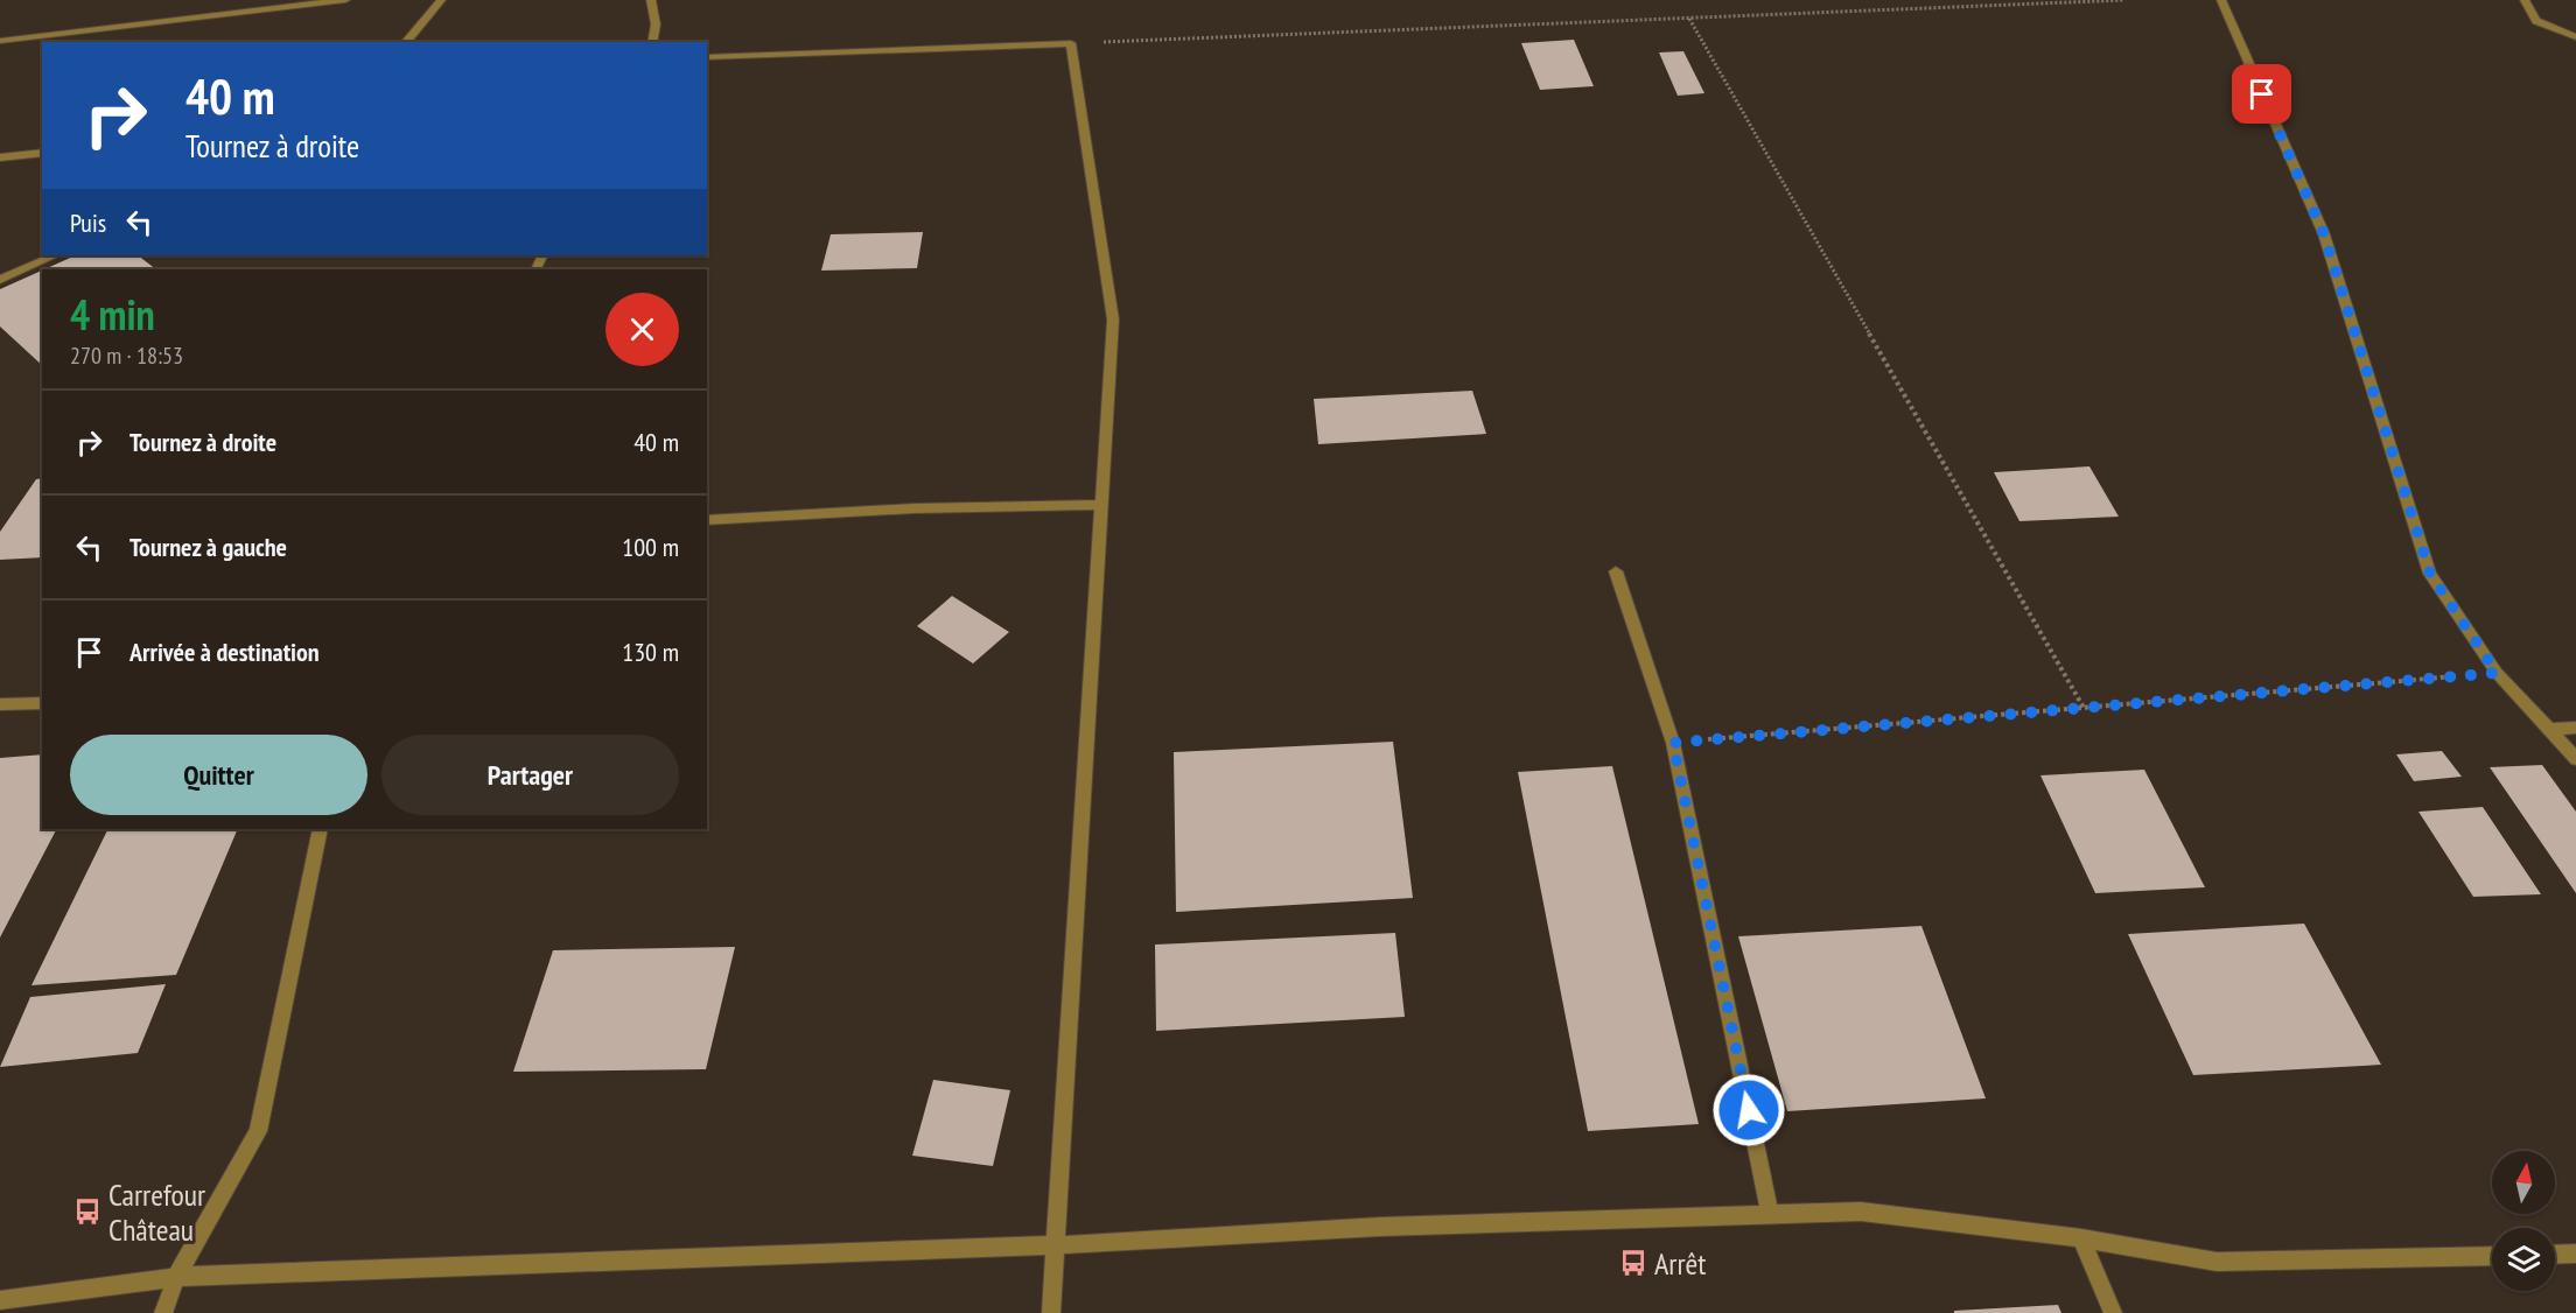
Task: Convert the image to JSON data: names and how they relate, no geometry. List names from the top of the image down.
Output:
{
  "places": {
    "bus stop": ["Carrefour Château", "Arrêt"]
  },
  "north": "top",
  "page": {
    "turn": ["40 m", "Tournez à droite"],
    "then": "Puis",
    "heading": ["4 min", "270 m · 18:53"],
    "list": [
      {
        "name": "Tournez à droite",
        "value": "40 m"
      },
      {
        "name": "Tournez à gauche",
        "value": "100 m"
      },
      {
        "name": "Arrivée à destination",
        "value": "130 m"
      }
    ],
    "buttons": ["Quitter", "Partager"]
  }
}
